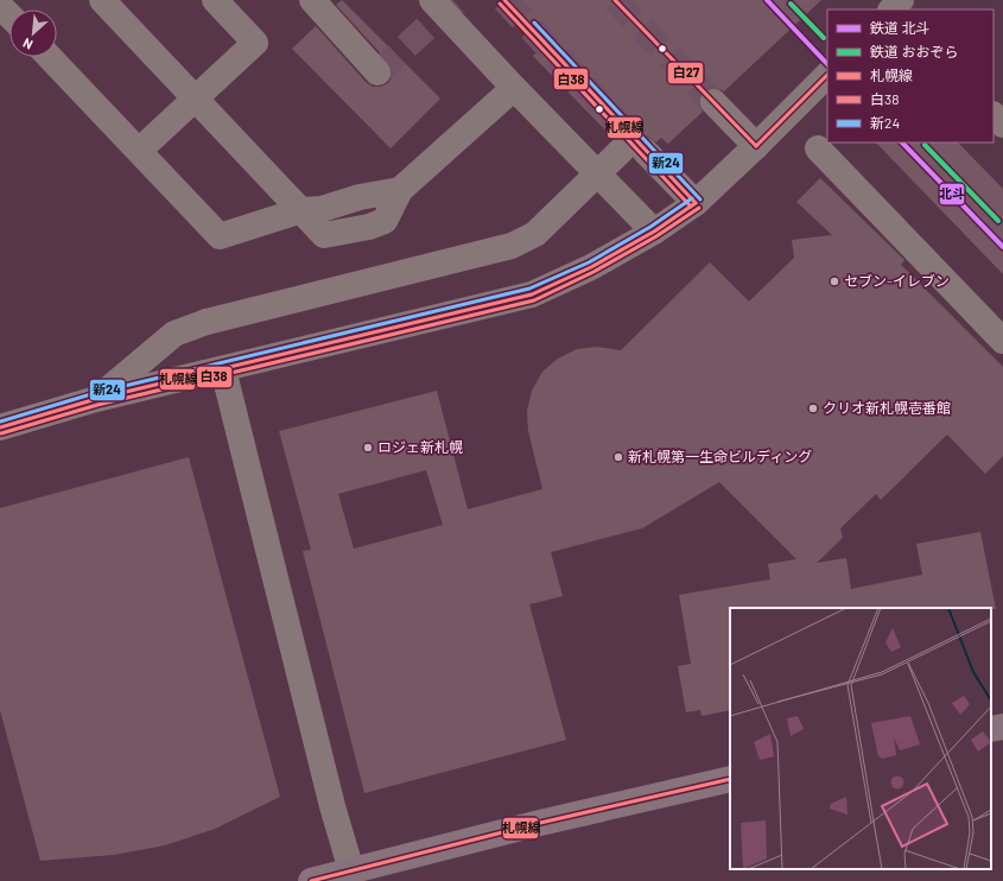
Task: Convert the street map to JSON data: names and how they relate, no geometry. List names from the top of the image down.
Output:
{
  "places": [
    "セブン-イレブン",
    "クリオ新札幌壱番館",
    "ロジェ新札幌",
    "新札幌第一生命ビルディング"
  ],
  "lines": [
    "rail line 北斗",
    "transit line 札幌線",
    "transit line 白27",
    "rail line おおぞら",
    "transit line 白38",
    "transit line 新24"
  ],
  "legend": [
    "鉄道 北斗",
    "鉄道 おおぞら",
    "札幌線",
    "白38",
    "新24"
  ],
  "north": "bottom left"
}
